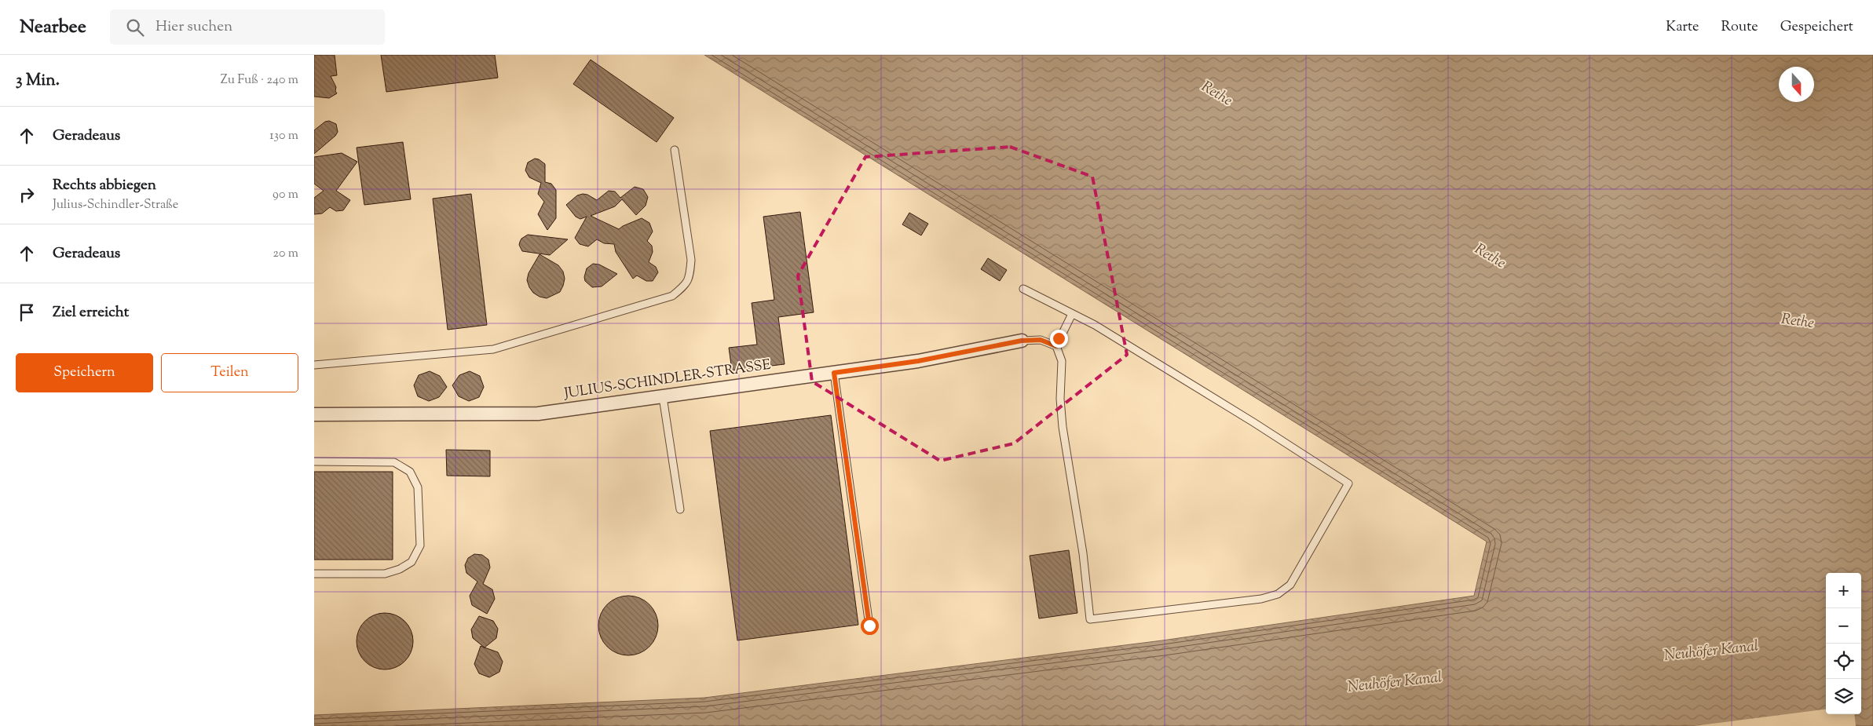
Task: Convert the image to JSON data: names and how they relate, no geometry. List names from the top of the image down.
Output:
{
  "streets": {
    "street": ["JULIUS-SCHINDLER-STRASSE"]
  },
  "water": ["Rethe", "Neuhöfer Kanal"],
  "north": "bottom",
  "page": {
    "header": "Nearbee",
    "search": "Hier suchen",
    "nav": ["Karte", "Route", "Gespeichert"],
    "heading": ["3 Min.", "Zu Fuß · 240 m"],
    "list": [
      ["Geradeaus", "130 m"],
      ["Rechts abbiegen", "Julius-Schindler-Straße", "90 m"],
      ["Geradeaus", "20 m"],
      "Ziel erreicht"
    ],
    "buttons": ["Speichern", "Teilen"],
    "map_buttons": ["+", "−"]
  }
}
